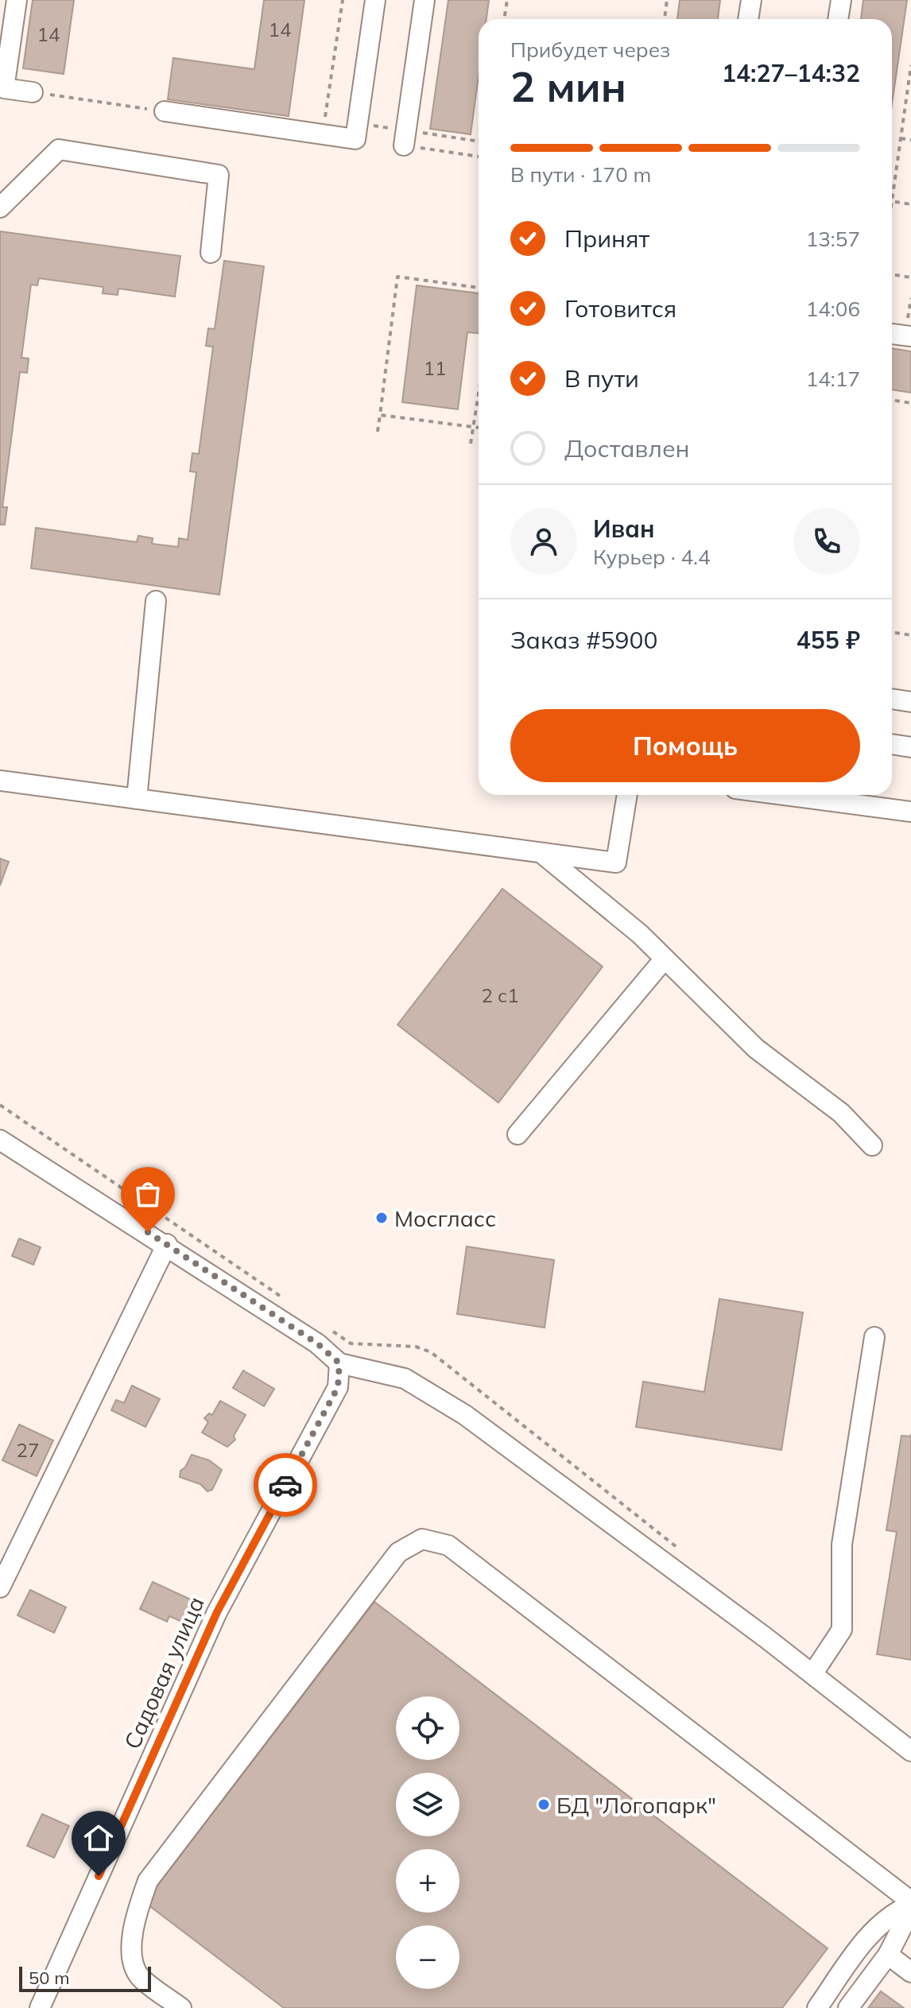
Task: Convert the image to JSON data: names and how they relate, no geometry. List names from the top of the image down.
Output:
{
  "streets": {
    "street": ["Садовая улица"]
  },
  "places": ["Мосгласс", "БД \"Логопарк\""],
  "house_numbers": [
    "14",
    "14",
    "11",
    "2 с1",
    "27"
  ],
  "scale_bar": "50 m",
  "page": {
    "heading": ["2 мин", "Прибудет через", "14:27–14:32"],
    "panel": [
      "Иван",
      "Курьер · 4.4",
      "Заказ #5900",
      "455 ₽"
    ],
    "bar": "В пути · 170 m",
    "list": [
      ["Принят", "13:57"],
      ["Готовится", "14:06"],
      ["В пути", "14:17"],
      "Доставлен"
    ],
    "buttons": "Помощь",
    "map_buttons": ["+", "−"],
    "scale": "50 m"
  }
}
